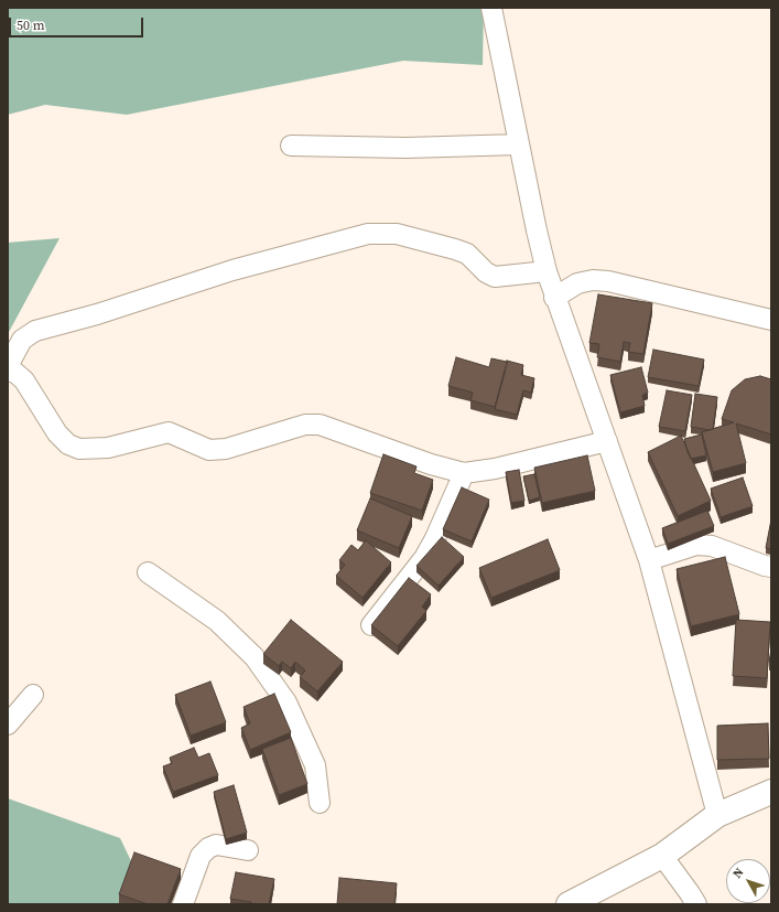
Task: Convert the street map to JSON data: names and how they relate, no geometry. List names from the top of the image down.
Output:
{
  "scale_bar": "50 m",
  "north": "top left"
}
